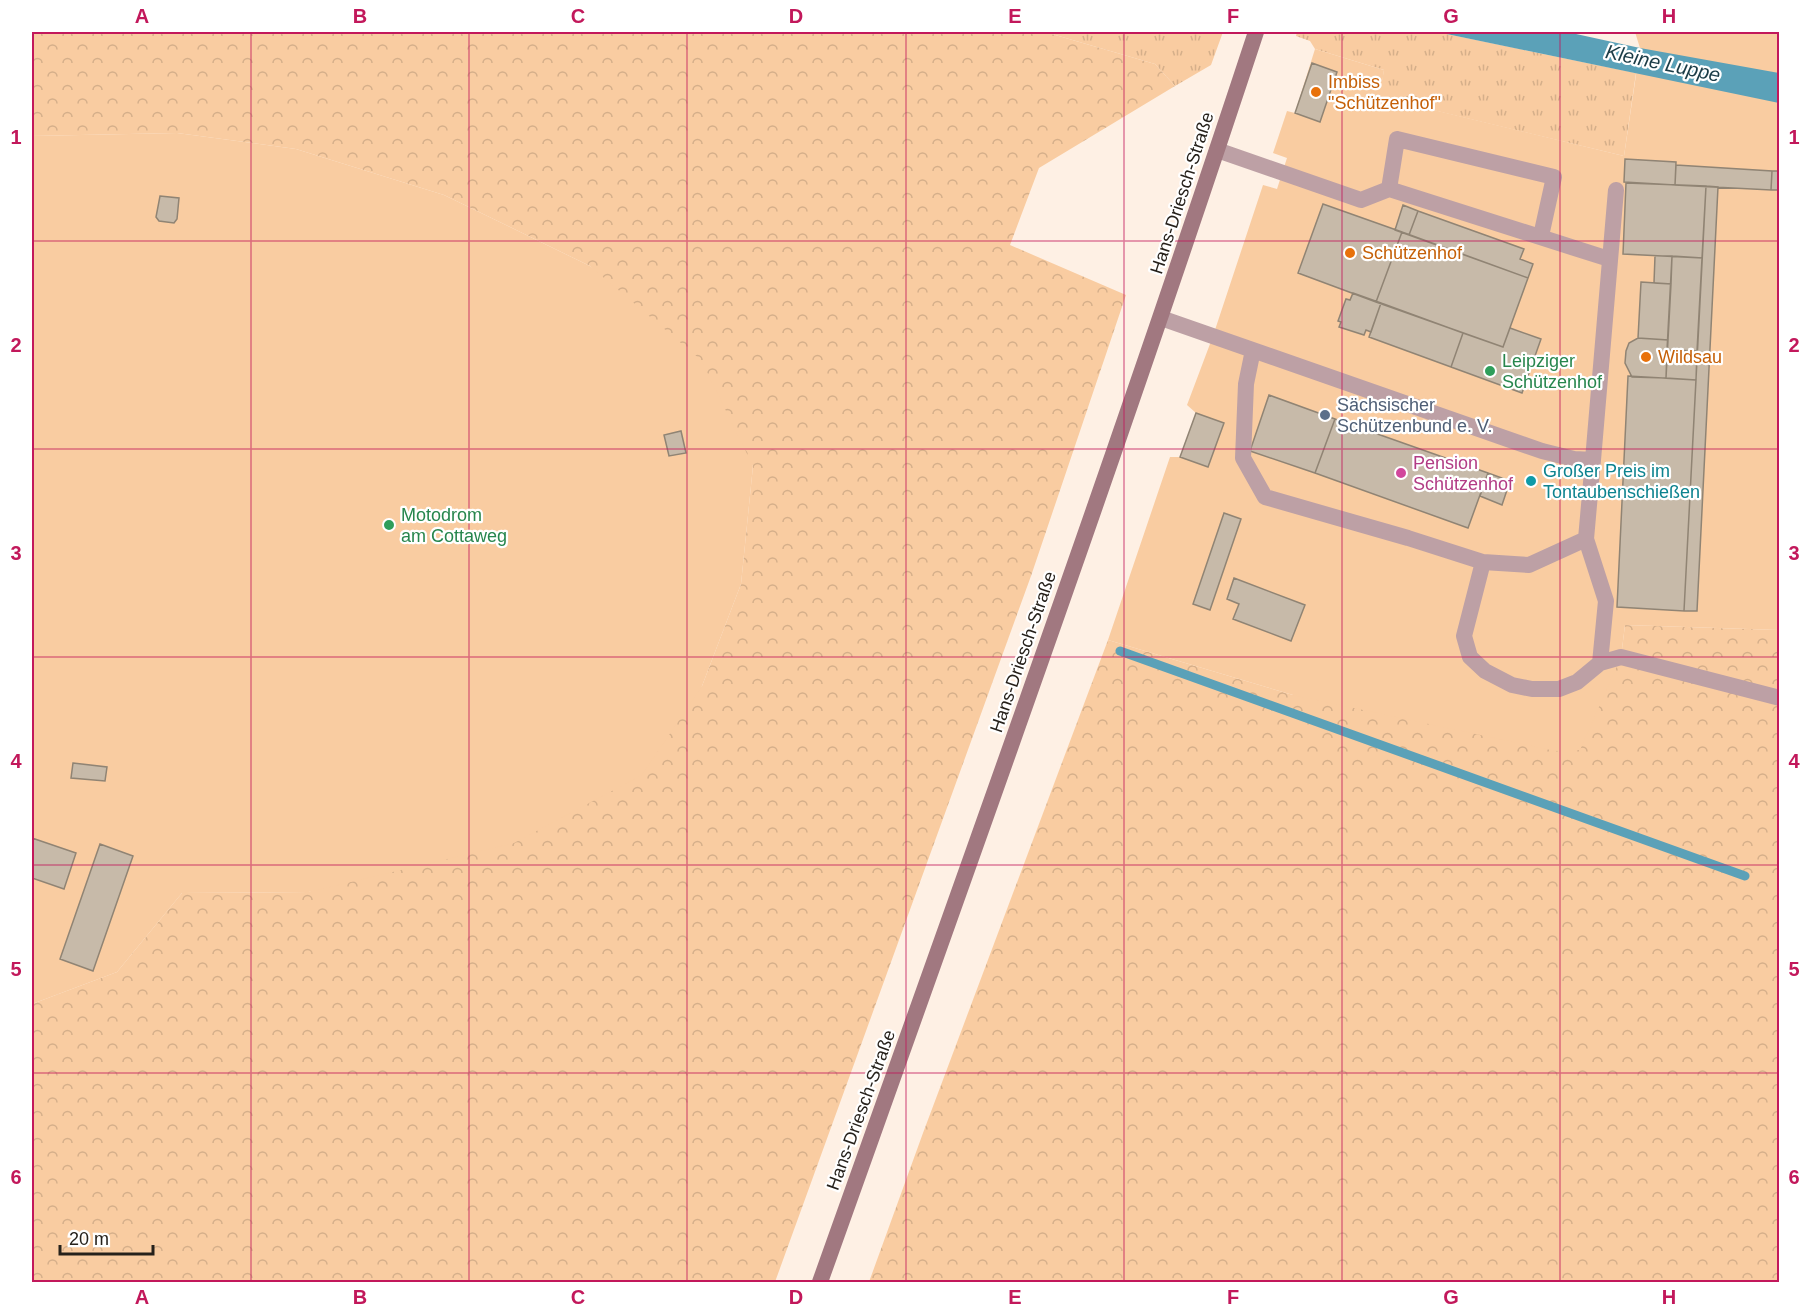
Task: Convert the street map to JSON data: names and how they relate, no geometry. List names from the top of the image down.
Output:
{
  "streets": {
    "main road": ["Hans-Driesch-Straße"]
  },
  "water": ["Kleine Luppe"],
  "places": [
    "Imbiss \"Schützenhof\"",
    "Schützenhof",
    "Wildsau",
    "Leipziger Schützenhof",
    "Sächsischer Schützenbund e. V.",
    "Pension Schützenhof",
    "Großer Preis im Tontaubenschießen",
    "Motodrom am Cottaweg"
  ],
  "scale_bar": "20 m",
  "grid": {
    "columns": [
      "A",
      "B",
      "C",
      "D",
      "E",
      "F",
      "G",
      "H"
    ],
    "rows": [
      "1",
      "2",
      "3",
      "4",
      "5",
      "6"
    ]
  }
}
